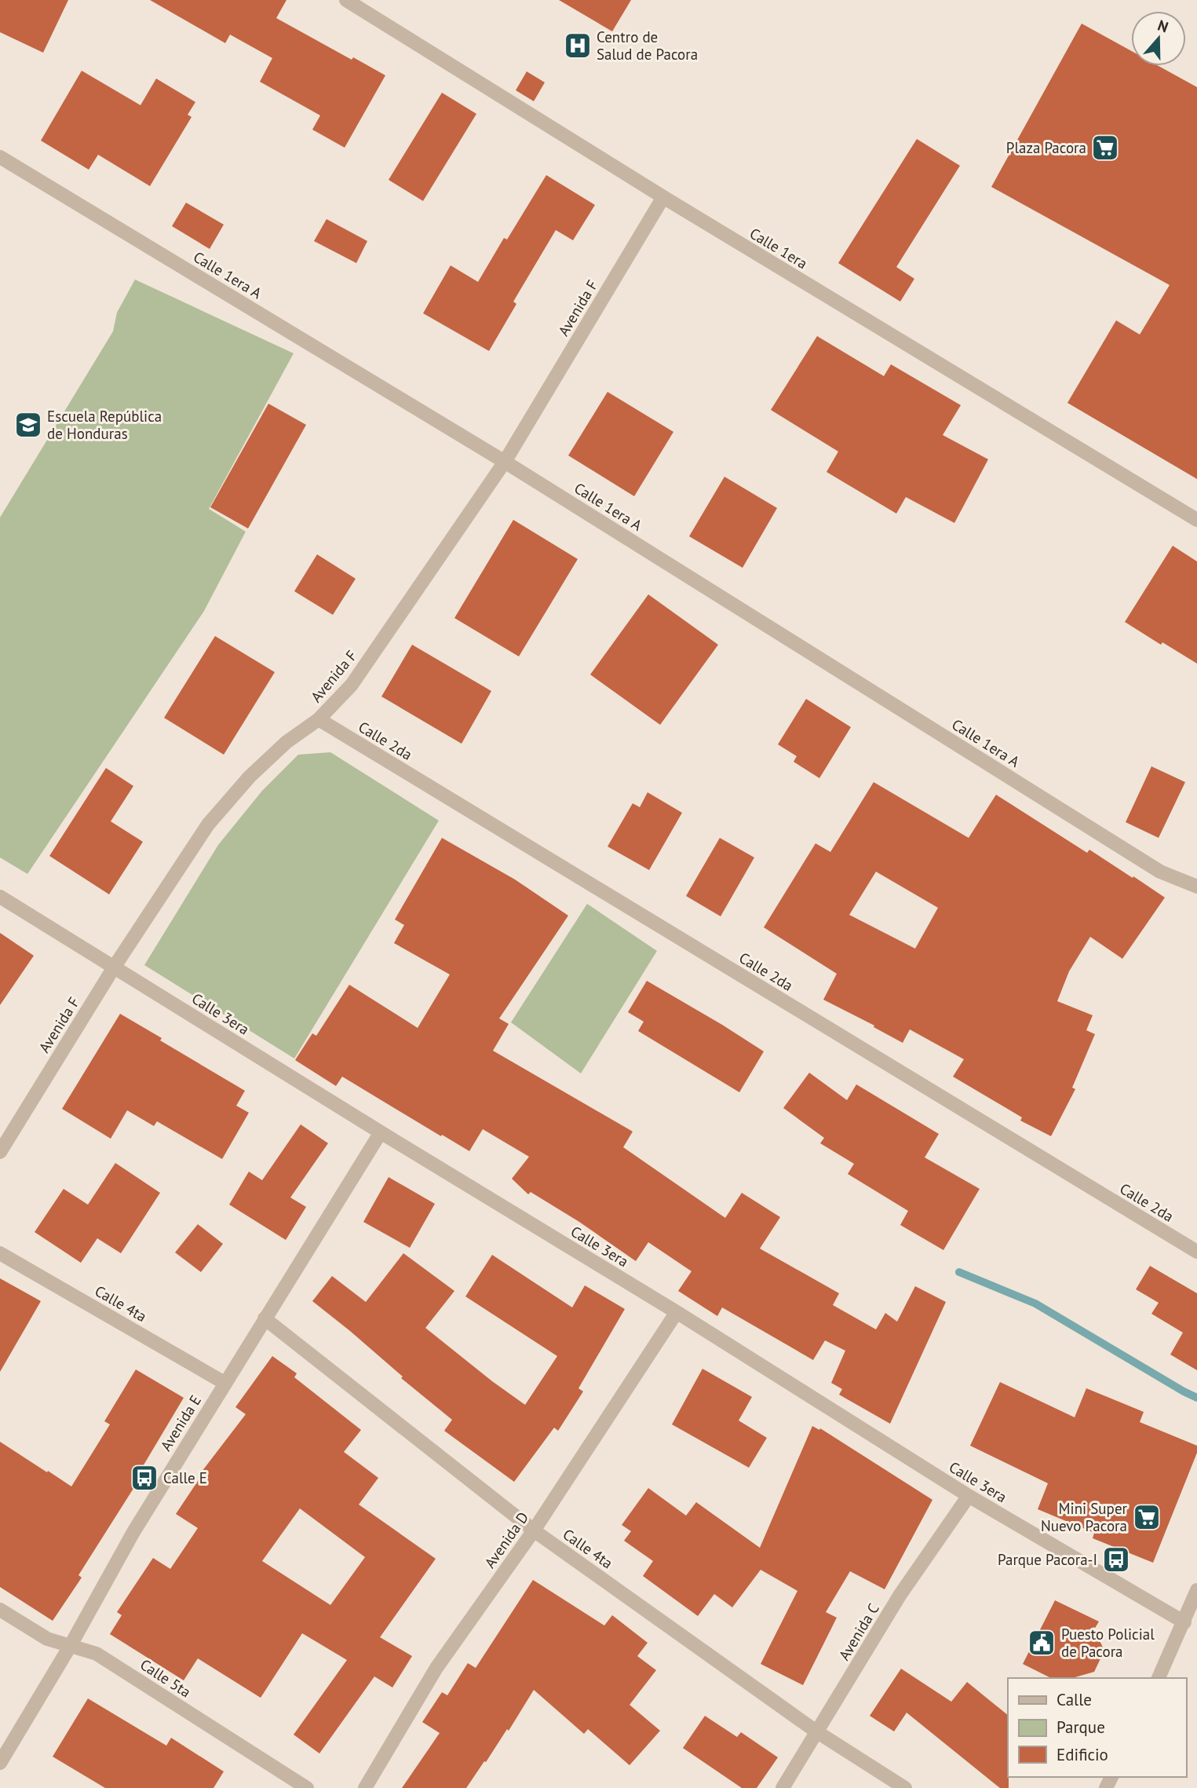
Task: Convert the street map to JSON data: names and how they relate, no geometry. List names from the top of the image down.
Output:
{
  "streets": {
    "street": [
      "Calle 1era",
      "Calle 1era A",
      "Avenida F",
      "Calle 2da",
      "Calle 3era",
      "Calle 4ta",
      "Avenida E",
      "Avenida D",
      "Avenida C",
      "Calle 5ta"
    ]
  },
  "crossings": [
    ["Calle 1era", "Avenida F"],
    ["Calle 1era A", "Avenida F"],
    ["Avenida F", "Calle 2da"],
    ["Avenida F", "Calle 3era"],
    ["Calle 3era", "Avenida E"],
    ["Calle 3era", "Avenida D"],
    ["Calle 3era", "Avenida C"],
    ["Calle 4ta", "Avenida E"],
    ["Calle 4ta", "Avenida D"],
    ["Calle 4ta", "Avenida C"],
    ["Avenida E", "Calle 5ta"]
  ],
  "places": {
    "hospital": ["Centro de Salud de Pacora"],
    "supermarket": ["Plaza Pacora", "Mini Super Nuevo Pacora"],
    "school or university": ["Escuela República de Honduras"],
    "bus stop": ["Calle E", "Parque Pacora-I"],
    "public building": ["Puesto Policial de Pacora"]
  },
  "legend": ["Calle", "Parque", "Edificio"],
  "north": "top"
}
